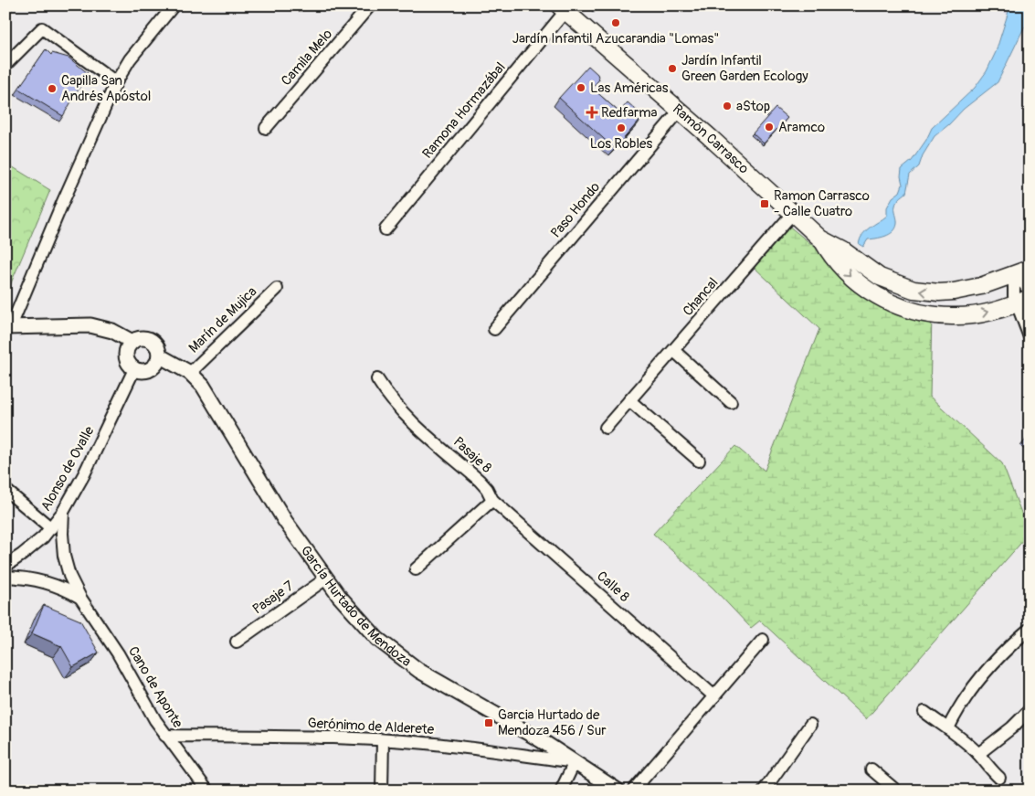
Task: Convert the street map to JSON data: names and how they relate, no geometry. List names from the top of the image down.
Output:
{
  "streets": {
    "main road": ["Ramón Carrasco"],
    "street": [
      "Camila Melo",
      "Ramona Hormazábal",
      "Paso Hondo",
      "Chancal",
      "Marín de Mujica",
      "Pasaje 8",
      "Alonso de Ovalle",
      "Calle 8",
      "Pasaje 7",
      "García Hurtado de Mendoza",
      "Cano de Aponte",
      "Gerónimo de Alderete"
    ]
  },
  "crossings": [
    ["Ramona Hormazábal", "Ramón Carrasco"],
    ["Ramón Carrasco", "Paso Hondo"],
    ["Ramón Carrasco", "Chancal"],
    ["Marín de Mujica", "García Hurtado de Mendoza"],
    ["Pasaje 8", "Calle 8"],
    ["Alonso de Ovalle", "García Hurtado de Mendoza"],
    ["Alonso de Ovalle", "Cano de Aponte"],
    ["Pasaje 7", "García Hurtado de Mendoza"],
    ["García Hurtado de Mendoza", "Gerónimo de Alderete"],
    ["Cano de Aponte", "Gerónimo de Alderete"]
  ],
  "places": {
    "other": [
      "Jardín Infantil Azucarandia \"Lomas\"",
      "Jardín Infantil Green Garden Ecology",
      "Las Américas",
      "Capilla San Andrés Apóstol",
      "aStop",
      "Aramco",
      "Los Robles"
    ],
    "health": ["Redfarma"],
    "transit": ["Ramon Carrasco - Calle Cuatro", "Garcia Hurtado de Mendoza 456 / Sur"]
  }
}
